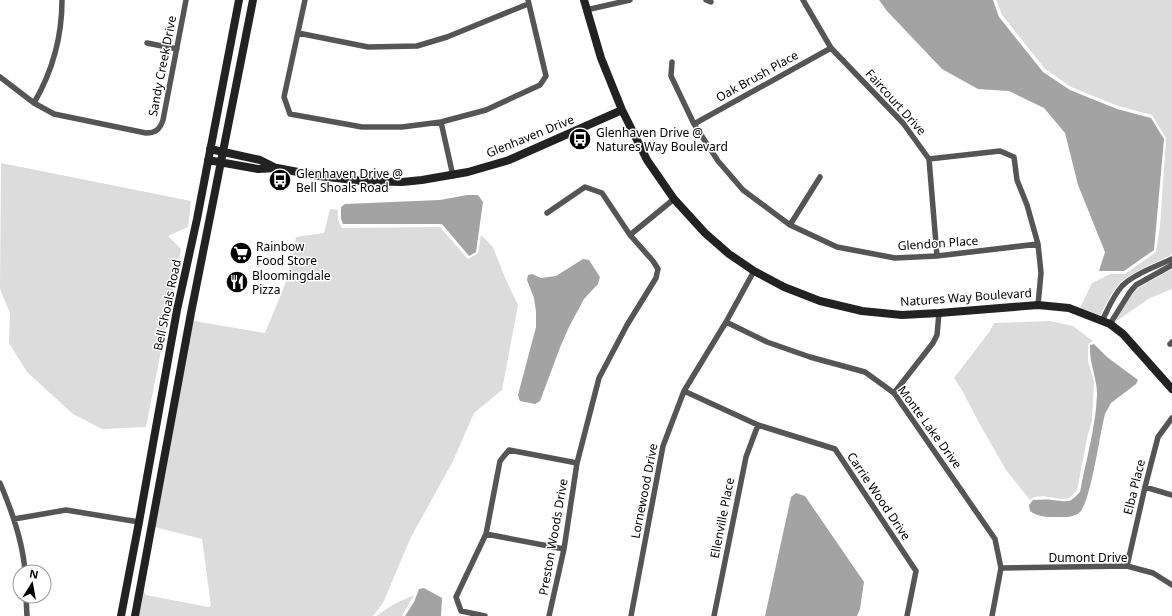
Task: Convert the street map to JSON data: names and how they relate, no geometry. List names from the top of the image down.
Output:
{
  "streets": {
    "street": [
      "Sandy Creek Drive",
      "Oak Brush Place",
      "Faircourt Drive",
      "Glenhaven Drive",
      "Glendon Place",
      "Natures Way Boulevard",
      "Bell Shoals Road",
      "Monte Lake Drive",
      "Elba Place",
      "Lornewood Drive",
      "Carrie Wood Drive",
      "Ellenville Place",
      "Preston Woods Drive",
      "Dumont Drive"
    ]
  },
  "crossings": [
    ["Oak Brush Place", "Faircourt Drive"],
    ["Oak Brush Place", "Glendon Place"],
    ["Glenhaven Drive", "Natures Way Boulevard"],
    ["Glenhaven Drive", "Bell Shoals Road"],
    ["Natures Way Boulevard", "Lornewood Drive"],
    ["Monte Lake Drive", "Lornewood Drive"],
    ["Monte Lake Drive", "Dumont Drive"],
    ["Elba Place", "Dumont Drive"],
    ["Lornewood Drive", "Carrie Wood Drive"],
    ["Carrie Wood Drive", "Ellenville Place"]
  ],
  "places": {
    "bus stop": ["Glenhaven Drive @ Natures Way Boulevard", "Glenhaven Drive @ Bell Shoals Road"],
    "supermarket": ["Rainbow Food Store"],
    "restaurant": ["Bloomingdale Pizza"]
  },
  "north": "top"
}
